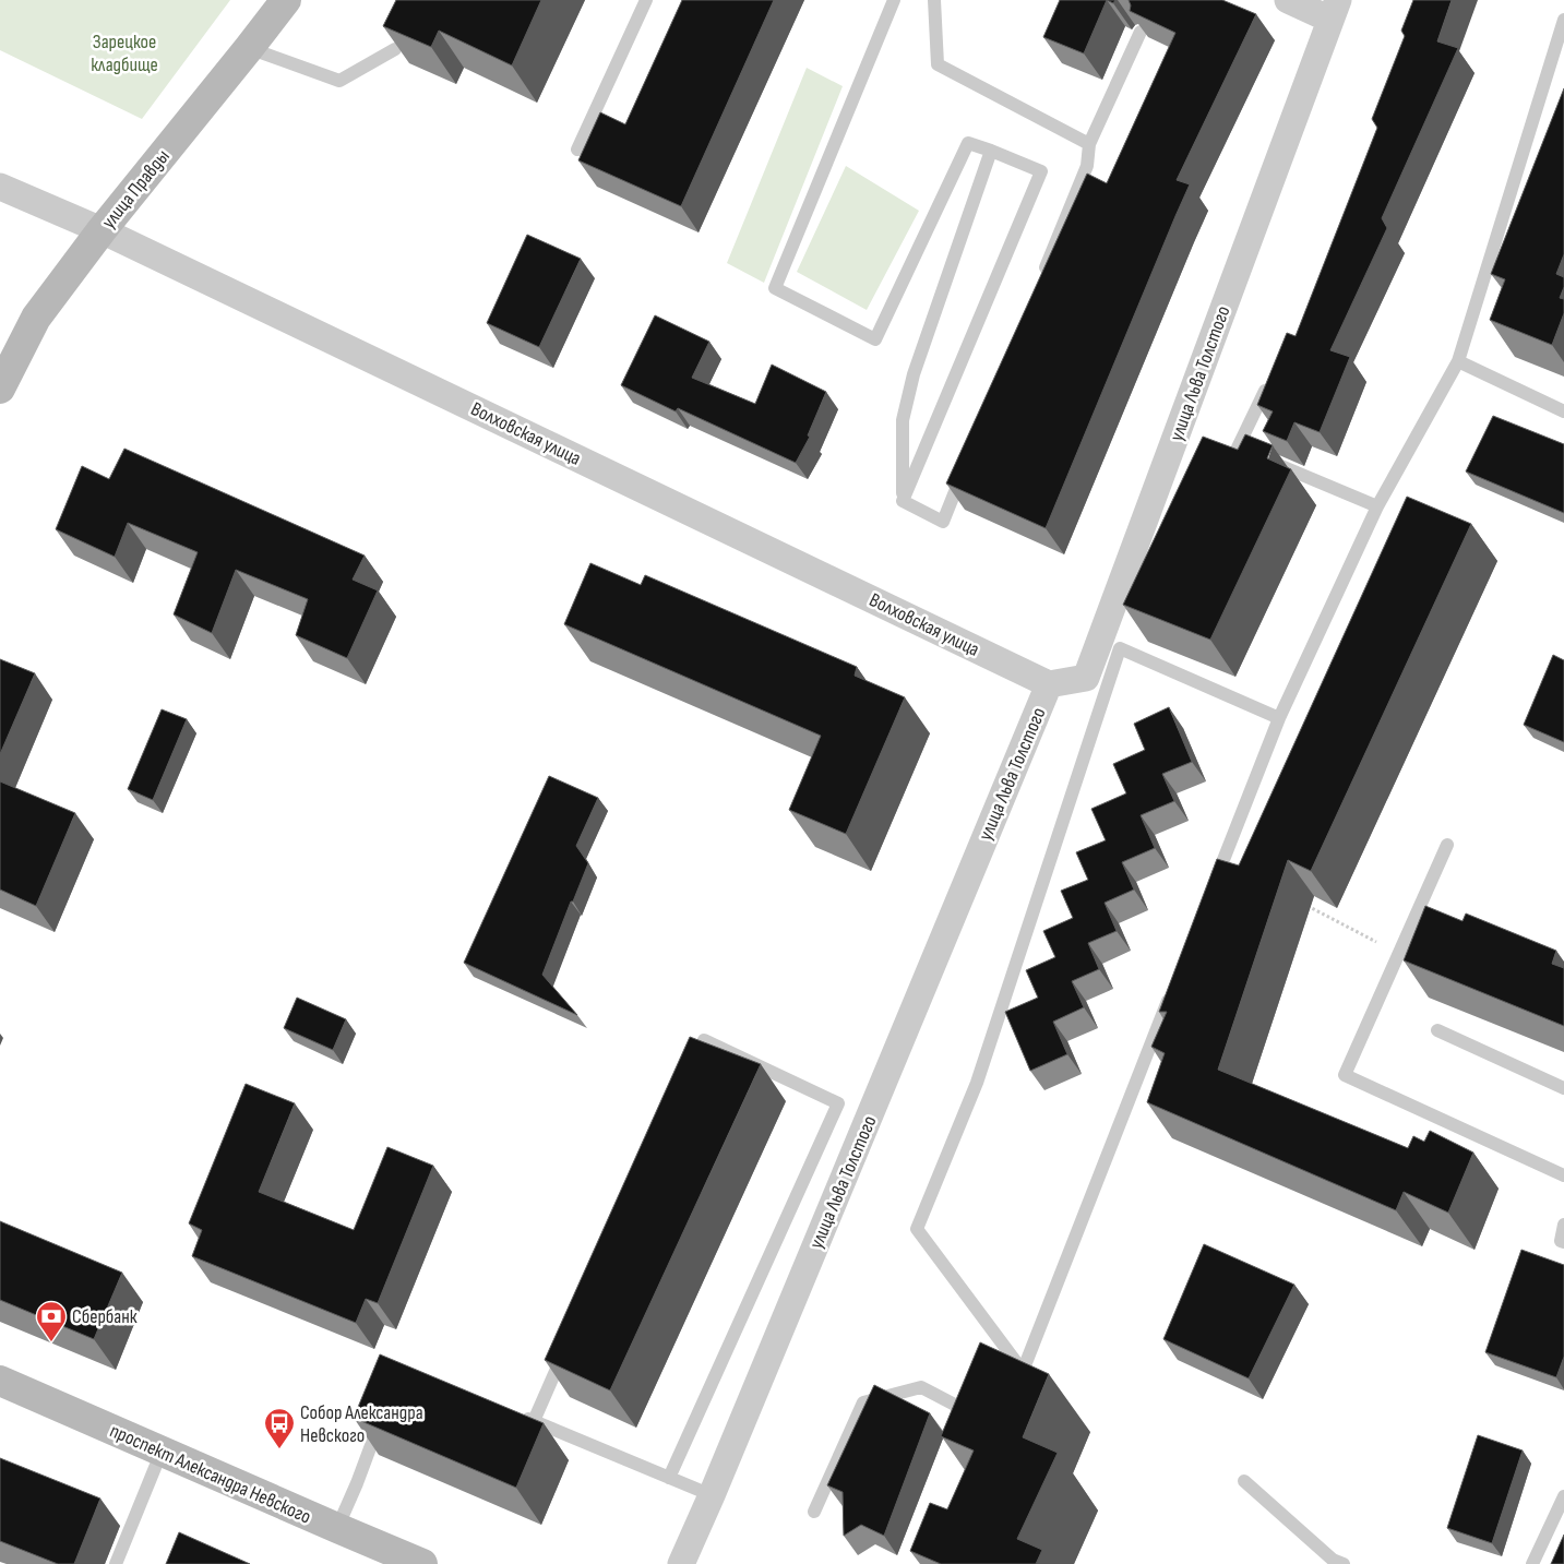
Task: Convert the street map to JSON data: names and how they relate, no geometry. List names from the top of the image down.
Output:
{
  "streets": {
    "main road": ["улица Правды", "проспект Александра Невского"],
    "street": ["улица Льва Толстого", "Волховская улица"]
  },
  "crossings": [
    ["улица Правды", "Волховская улица"],
    ["улица Льва Толстого", "Волховская улица"]
  ],
  "parks": ["Зарецкое кладбище"],
  "places": {
    "bank": ["Сбербанк"],
    "bus stop": ["Собор Александра Невского"]
  }
}
